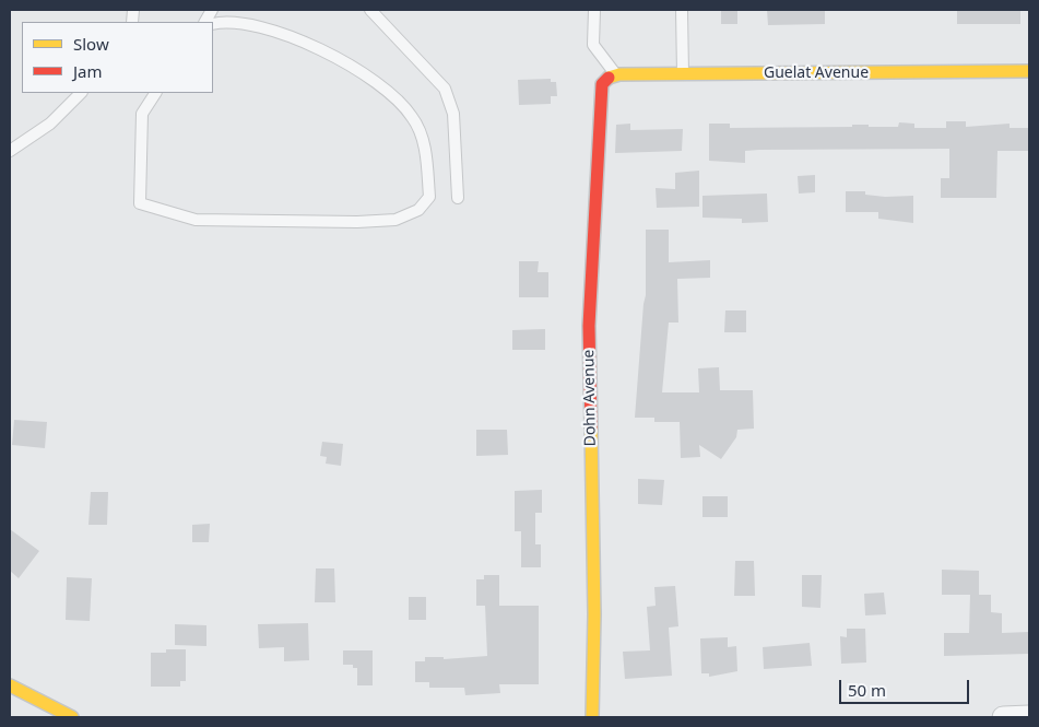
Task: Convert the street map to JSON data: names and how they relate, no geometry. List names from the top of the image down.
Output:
{
  "streets": {
    "street": ["Guelat Avenue", "Dohn Avenue"]
  },
  "crossings": [
    ["Guelat Avenue", "Dohn Avenue"]
  ],
  "legend": ["Slow", "Jam"],
  "scale_bar": "50 m"
}
